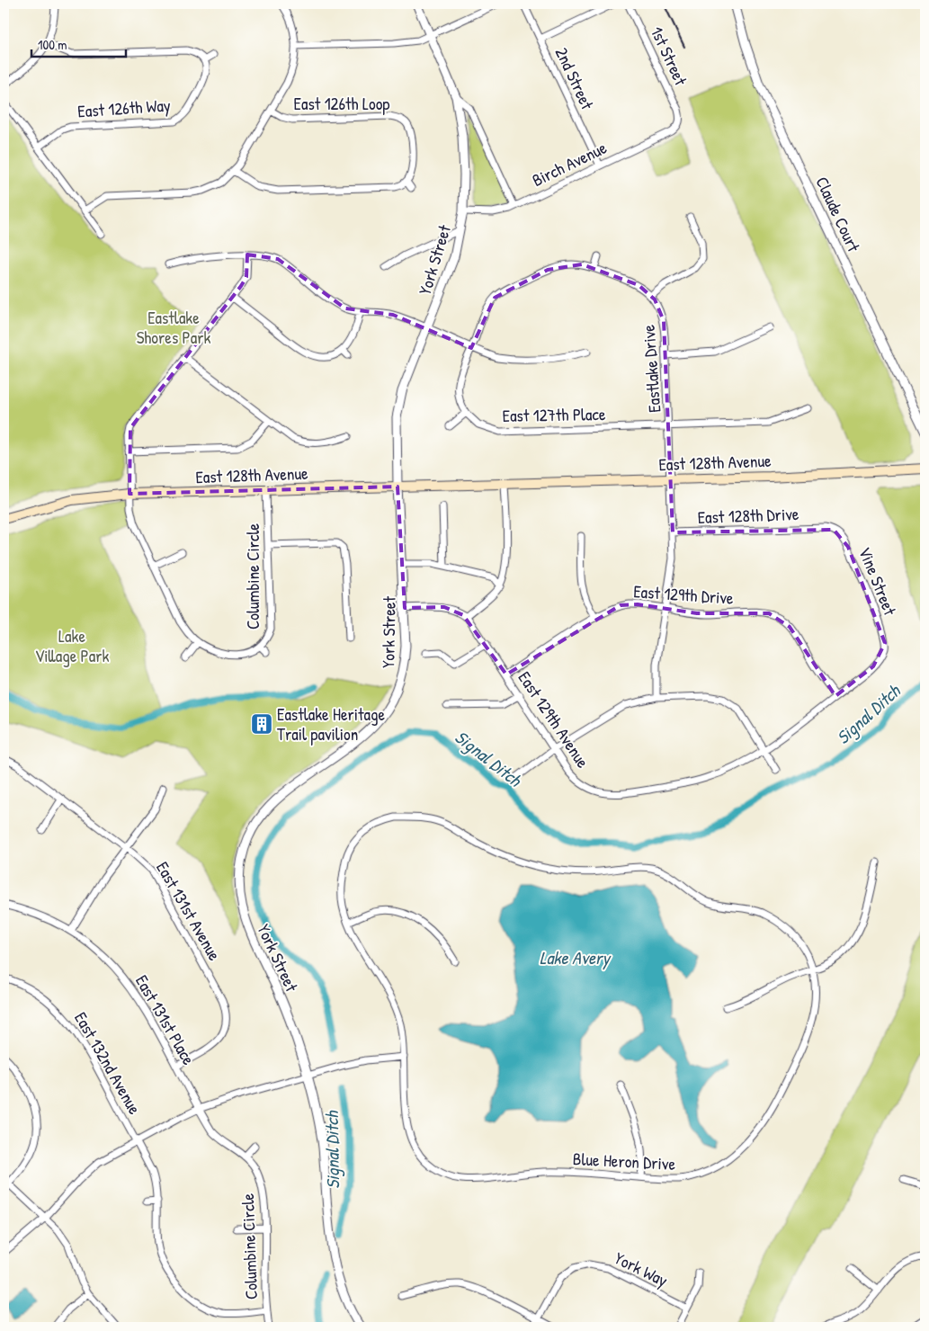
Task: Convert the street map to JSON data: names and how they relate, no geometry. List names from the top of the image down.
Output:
{
  "streets": {
    "main road": ["East 128th Avenue"],
    "street": [
      "1st Street",
      "2nd Street",
      "East 126th Loop",
      "East 126th Way",
      "Birch Avenue",
      "Claude Court",
      "York Street",
      "Eastlake Drive",
      "East 127th Place",
      "East 128th Drive",
      "Columbine Circle",
      "Vine Street",
      "East 129th Drive",
      "East 129th Avenue",
      "East 131st Avenue",
      "East 131st Place",
      "East 132nd Avenue",
      "Blue Heron Drive",
      "York Way"
    ]
  },
  "crossings": [
    ["1st Street", "Birch Avenue"],
    ["2nd Street", "Birch Avenue"],
    ["Birch Avenue", "York Street"],
    ["York Street", "East 128th Avenue"],
    ["York Street", "East 129th Avenue"],
    ["Eastlake Drive", "East 127th Place"],
    ["Eastlake Drive", "East 128th Avenue"],
    ["Eastlake Drive", "East 128th Drive"],
    ["Eastlake Drive", "East 129th Drive"],
    ["East 128th Avenue", "Columbine Circle"],
    ["East 128th Drive", "Vine Street"],
    ["Columbine Circle", "East 131st Place"],
    ["Columbine Circle", "East 132nd Avenue"],
    ["Vine Street", "East 129th Avenue"],
    ["East 129th Drive", "East 129th Avenue"],
    ["East 131st Avenue", "East 131st Place"]
  ],
  "water": ["Signal Ditch", "Lake Avery"],
  "parks": ["Eastlake Shores Park", "Lake Village Park"],
  "places": {
    "building": ["Eastlake Heritage Trail pavilion"]
  },
  "scale_bar": "100 m"
}
